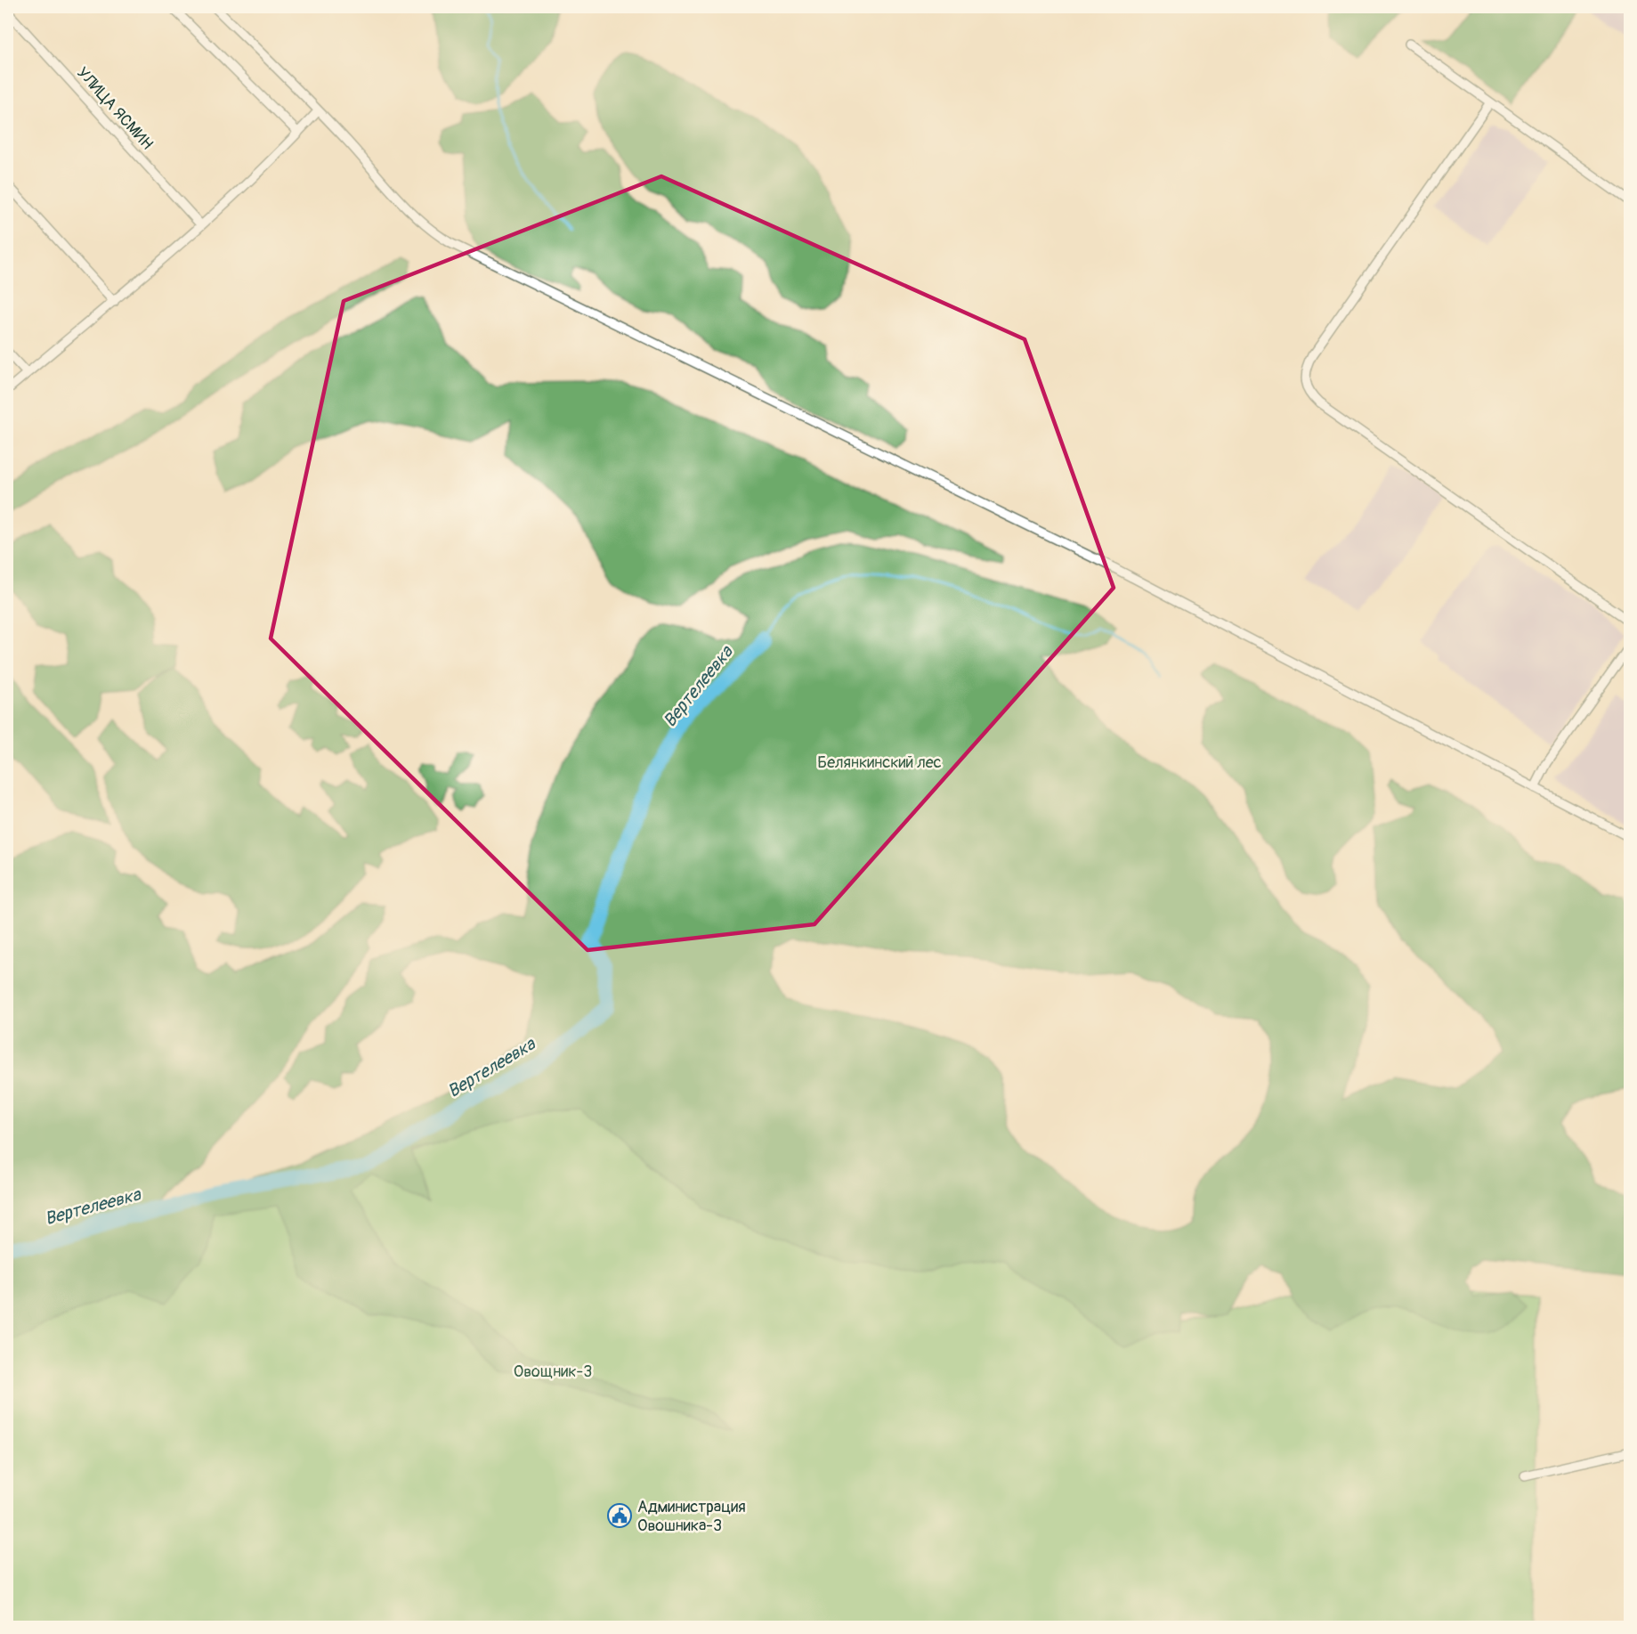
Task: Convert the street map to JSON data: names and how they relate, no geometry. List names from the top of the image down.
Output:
{
  "streets": {
    "street": ["УЛИЦА ЯСМИН"]
  },
  "water": ["Вертелеевка"],
  "parks": ["Белянкинский лес", "Овощник-3"],
  "places": {
    "public building": ["Администрация Овошника-3"]
  }
}
